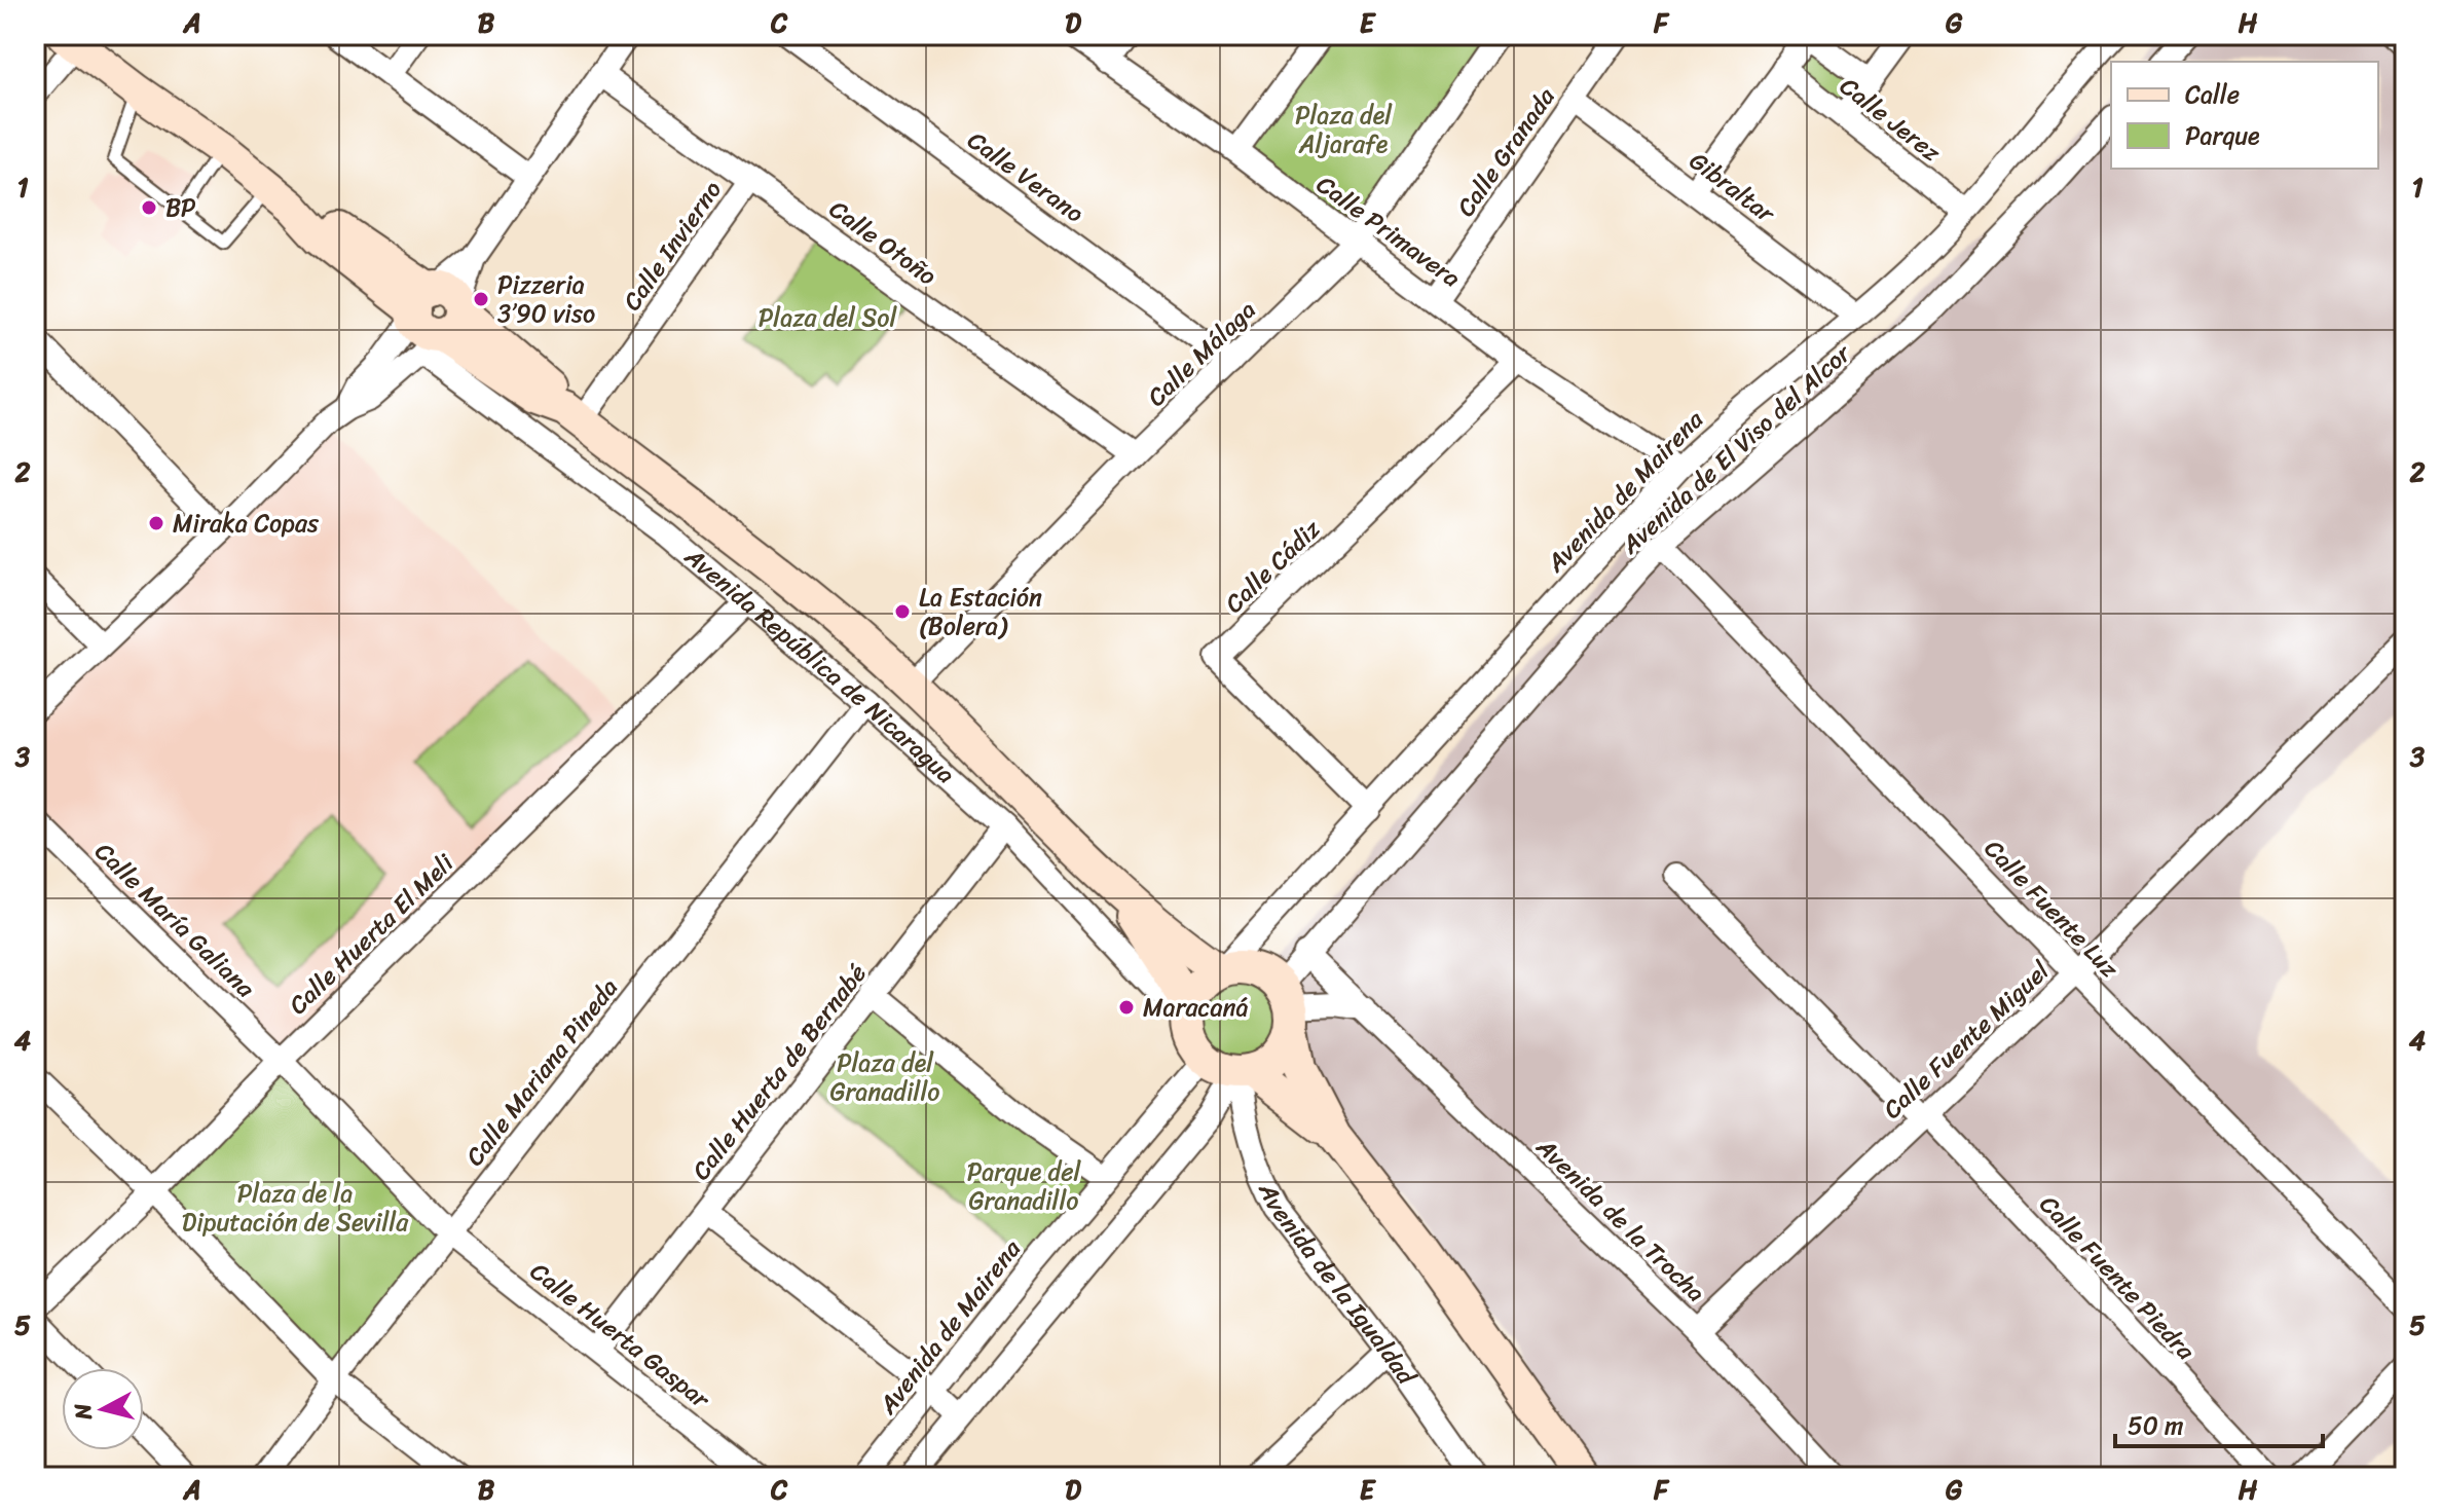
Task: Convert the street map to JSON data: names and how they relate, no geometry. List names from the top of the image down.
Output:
{
  "streets": {
    "street": [
      "Calle Jerez",
      "Calle Granada",
      "Calle Verano",
      "Gibraltar",
      "Calle Primavera",
      "Calle Otoño",
      "Calle Invierno",
      "Calle Málaga",
      "Avenida de El Viso del Alcor",
      "Avenida de Mairena",
      "Calle Cádiz",
      "Avenida República de Nicaragua",
      "Calle Fuente Luz",
      "Calle María Galiana",
      "Calle Huerta El Meli",
      "Calle Fuente Miguel",
      "Calle Mariana Pineda",
      "Calle Huerta de Bernabé",
      "Avenida de la Trocha",
      "Calle Fuente Piedra",
      "Avenida de la Igualdad",
      "Calle Huerta Gaspar"
    ]
  },
  "crossings": [
    ["Calle Jerez", "Avenida de Mairena"],
    ["Calle Granada", "Gibraltar"],
    ["Calle Granada", "Calle Primavera"],
    ["Calle Verano", "Calle Málaga"],
    ["Gibraltar", "Avenida de Mairena"],
    ["Calle Primavera", "Calle Málaga"],
    ["Calle Primavera", "Avenida de Mairena"],
    ["Calle Primavera", "Calle Cádiz"],
    ["Calle Otoño", "Calle Invierno"],
    ["Calle Otoño", "Calle Málaga"],
    ["Calle Invierno", "Avenida República de Nicaragua"],
    ["Calle Málaga", "Avenida República de Nicaragua"],
    ["Avenida de El Viso del Alcor", "Avenida de Mairena"],
    ["Avenida de El Viso del Alcor", "Avenida República de Nicaragua"],
    ["Avenida de El Viso del Alcor", "Calle Fuente Luz"],
    ["Avenida de El Viso del Alcor", "Avenida de la Trocha"],
    ["Avenida de El Viso del Alcor", "Avenida de la Igualdad"],
    ["Avenida de Mairena", "Calle Cádiz"],
    ["Avenida de Mairena", "Avenida República de Nicaragua"],
    ["Avenida de Mairena", "Avenida de la Igualdad"],
    ["Avenida República de Nicaragua", "Calle Huerta El Meli"],
    ["Avenida República de Nicaragua", "Calle Mariana Pineda"],
    ["Avenida República de Nicaragua", "Calle Huerta de Bernabé"],
    ["Avenida República de Nicaragua", "Avenida de la Igualdad"],
    ["Calle Fuente Luz", "Calle Fuente Miguel"],
    ["Calle María Galiana", "Calle Huerta El Meli"],
    ["Calle María Galiana", "Calle Mariana Pineda"],
    ["Calle María Galiana", "Calle Huerta Gaspar"],
    ["Calle Fuente Miguel", "Avenida de la Trocha"],
    ["Calle Fuente Miguel", "Calle Fuente Piedra"],
    ["Calle Mariana Pineda", "Calle Huerta Gaspar"],
    ["Calle Huerta de Bernabé", "Calle Huerta Gaspar"]
  ],
  "parks": [
    "Plaza del Aljarafe",
    "Plaza del Sol",
    "Plaza del Granadillo",
    "Parque del Granadillo",
    "Plaza de la Diputación de Sevilla"
  ],
  "places": [
    "BP",
    "Pizzeria 3’90 viso",
    "Miraka Copas",
    "La Estación (Bolera)",
    "Maracaná"
  ],
  "legend": ["Calle", "Parque"],
  "scale_bar": "50 m",
  "north": "left",
  "grid": {
    "columns": [
      "A",
      "B",
      "C",
      "D",
      "E",
      "F",
      "G",
      "H"
    ],
    "rows": [
      "1",
      "2",
      "3",
      "4",
      "5"
    ]
  }
}
